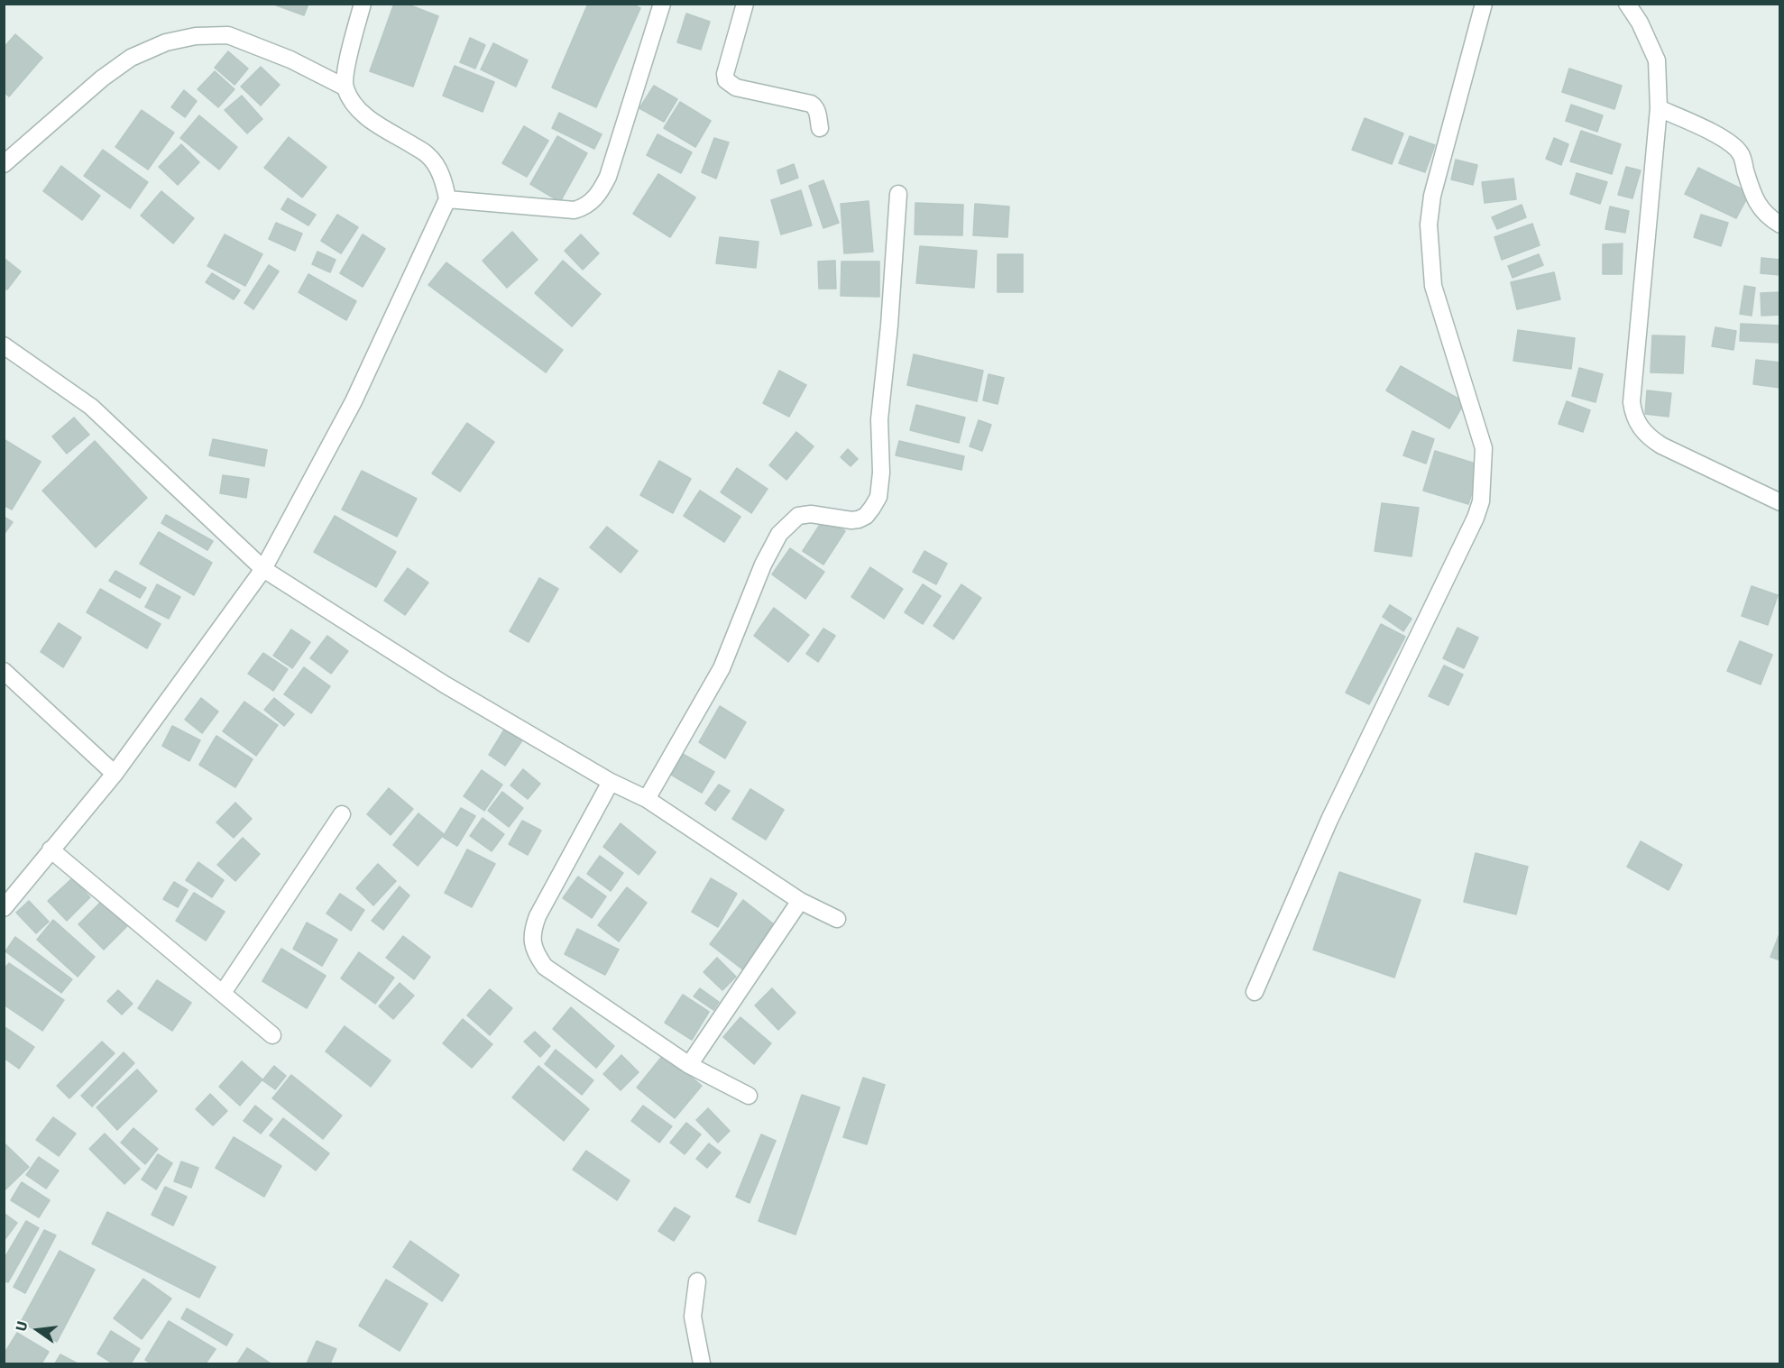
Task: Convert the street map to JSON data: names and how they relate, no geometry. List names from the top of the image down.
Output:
{
  "north": "left"
}
